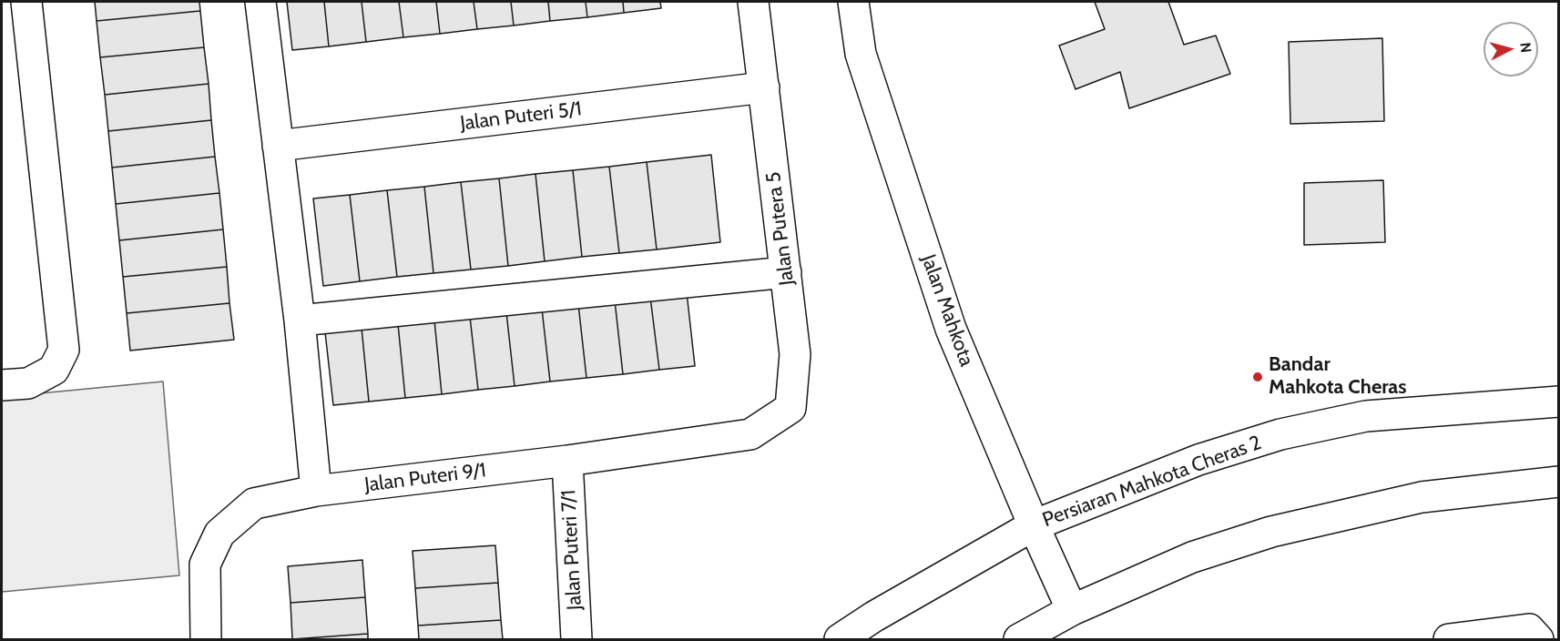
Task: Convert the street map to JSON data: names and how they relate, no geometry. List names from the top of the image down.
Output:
{
  "streets": {
    "street": [
      "Jalan Puteri 5/1",
      "Jalan Putera 5",
      "Jalan Mahkota",
      "Jalan Puteri 9/1",
      "Persiaran Mahkota Cheras 2",
      "Jalan Puteri 7/1"
    ]
  },
  "crossings": [
    ["Jalan Puteri 5/1", "Jalan Putera 5"],
    ["Jalan Putera 5", "Jalan Puteri 9/1"],
    ["Jalan Mahkota", "Persiaran Mahkota Cheras 2"],
    ["Jalan Puteri 9/1", "Jalan Puteri 7/1"]
  ],
  "places": ["Bandar Mahkota Cheras"],
  "north": "right"
}
